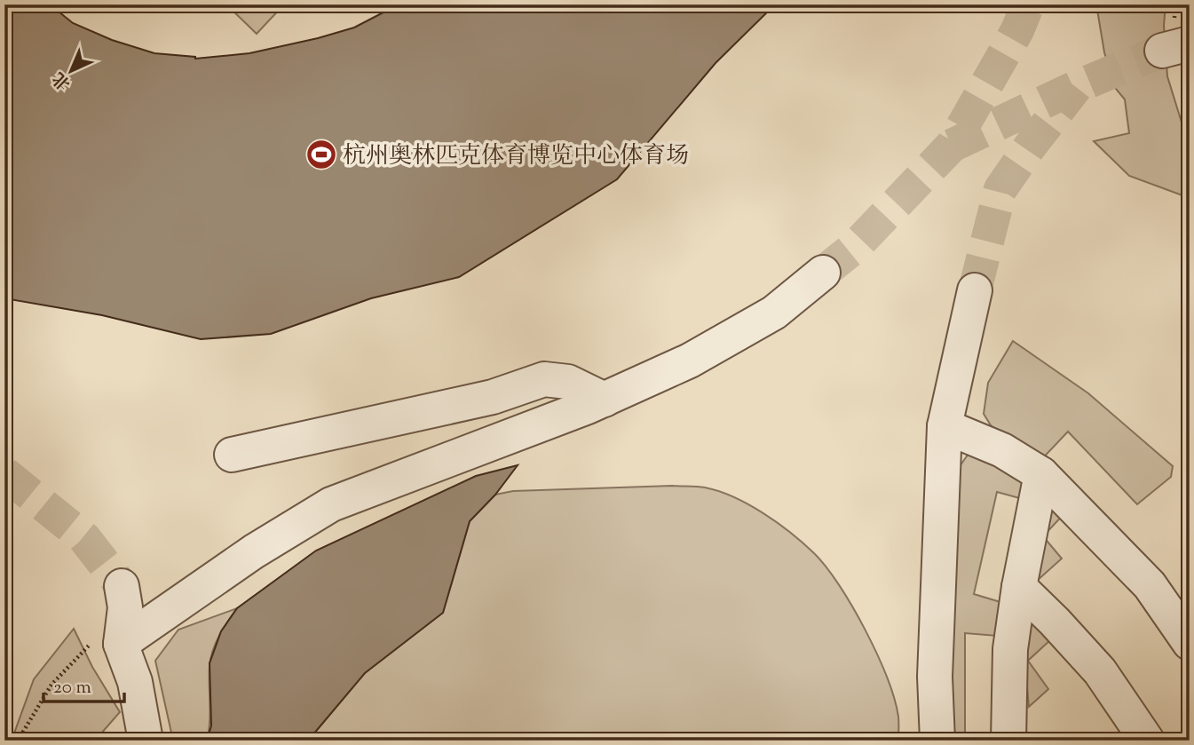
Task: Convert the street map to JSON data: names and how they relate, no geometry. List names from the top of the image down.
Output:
{
  "places": {
    "sports": ["杭州奥林匹克体育博览中心体育场"]
  },
  "scale_bar": "20 m",
  "north": "bottom left"
}
